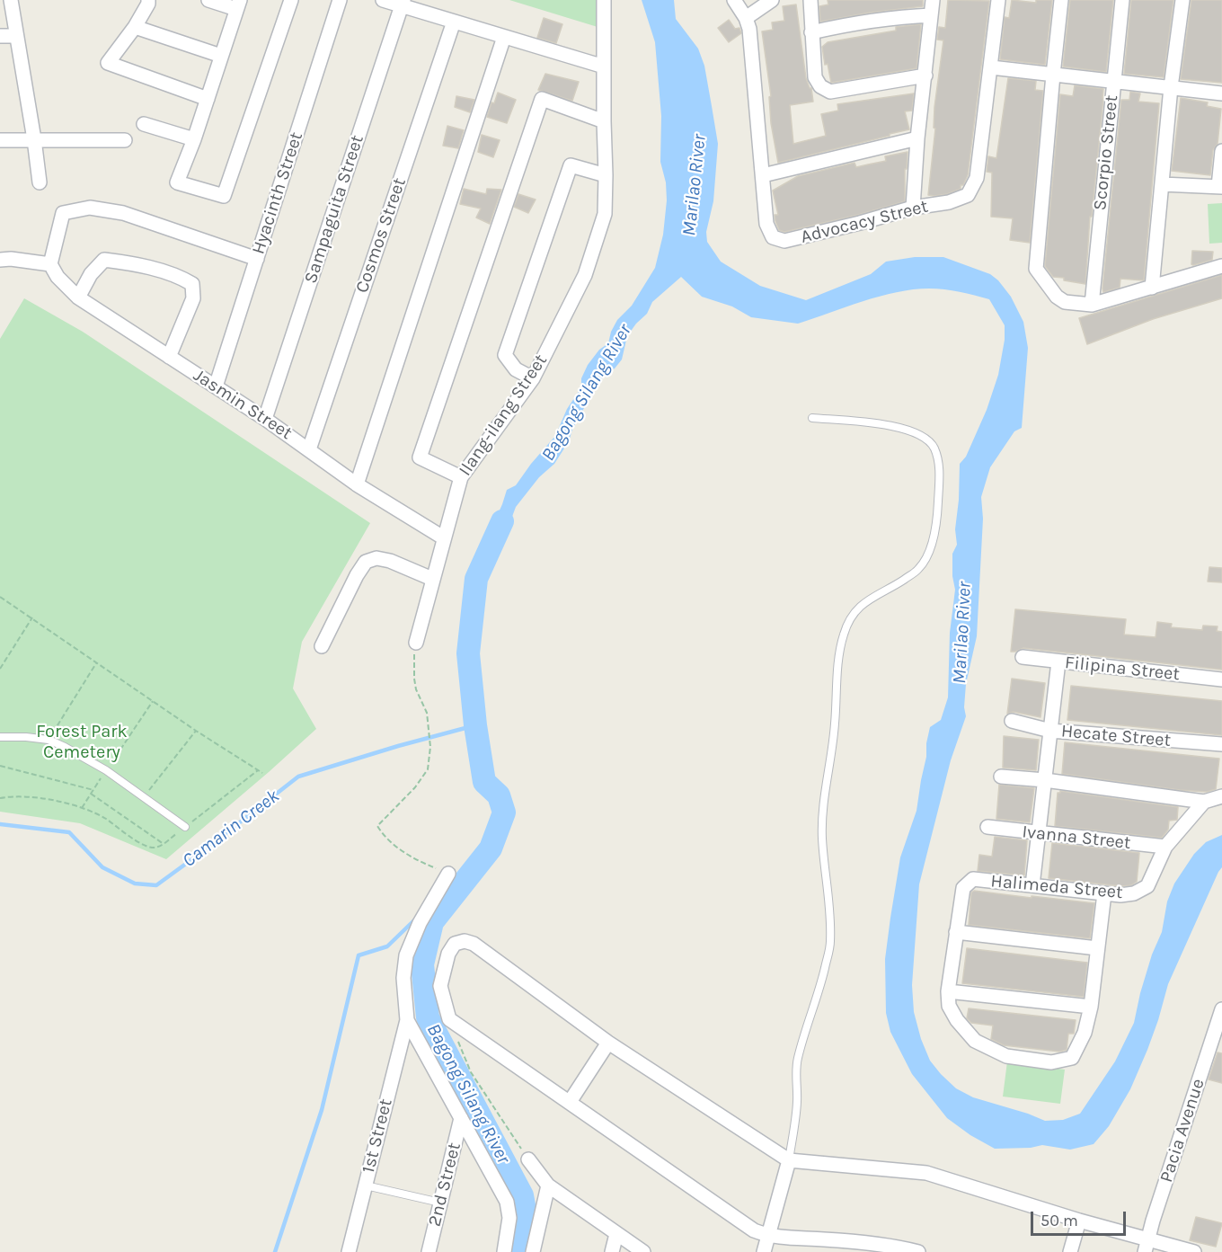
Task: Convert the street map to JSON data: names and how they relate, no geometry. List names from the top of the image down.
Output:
{
  "streets": {
    "street": [
      "Scorpio Street",
      "Hyacinth Street",
      "Sampaguita Street",
      "Advocacy Street",
      "Cosmos Street",
      "Jasmin Street",
      "Ilang-ilang Street",
      "Filipina Street",
      "Hecate Street",
      "Ivanna Street",
      "Halimeda Street",
      "Pacia Avenue",
      "1st Street",
      "2nd Street"
    ]
  },
  "crossings": [
    ["Hyacinth Street", "Jasmin Street"],
    ["Sampaguita Street", "Jasmin Street"],
    ["Cosmos Street", "Jasmin Street"],
    ["Jasmin Street", "Ilang-ilang Street"],
    ["Ivanna Street", "Halimeda Street"]
  ],
  "water": ["Marilao River", "Bagong Silang River", "Camarin Creek"],
  "parks": ["Forest Park Cemetery"],
  "scale_bar": "50 m"
}
